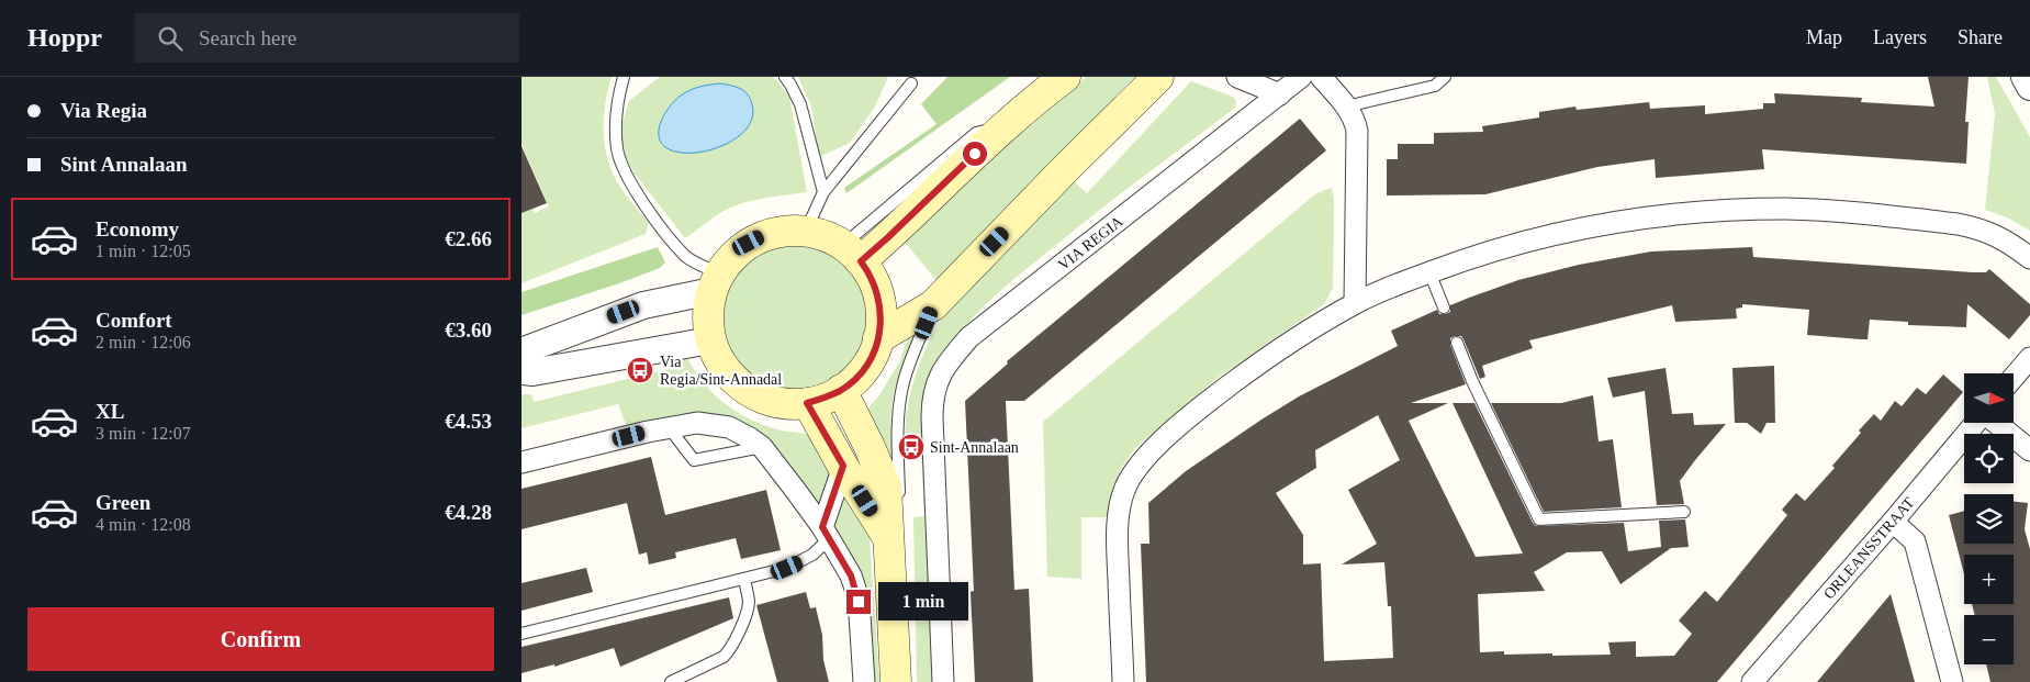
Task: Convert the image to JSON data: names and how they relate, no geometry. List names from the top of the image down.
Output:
{
  "streets": {
    "street": ["VIA REGIA", "ORLEANSSTRAAT"]
  },
  "places": {
    "bus stop": ["Via Regia/Sint-Annadal", "Sint-Annalaan"]
  },
  "north": "right",
  "page": {
    "header": "Hoppr",
    "search": "Search here",
    "nav": ["Map", "Layers", "Share"],
    "banner": ["Via Regia", "Sint Annalaan"],
    "list": [
      {
        "name": "Economy",
        "note": "1 min · 12:05",
        "value": "€2.66"
      },
      {
        "name": "Comfort",
        "note": "2 min · 12:06",
        "value": "€3.60"
      },
      {
        "name": "XL",
        "note": "3 min · 12:07",
        "value": "€4.53"
      },
      {
        "name": "Green",
        "note": "4 min · 12:08",
        "value": "€4.28"
      }
    ],
    "map_buttons": ["+", "−"],
    "bubble": "1 min",
    "buttons": "Confirm"
  }
}
